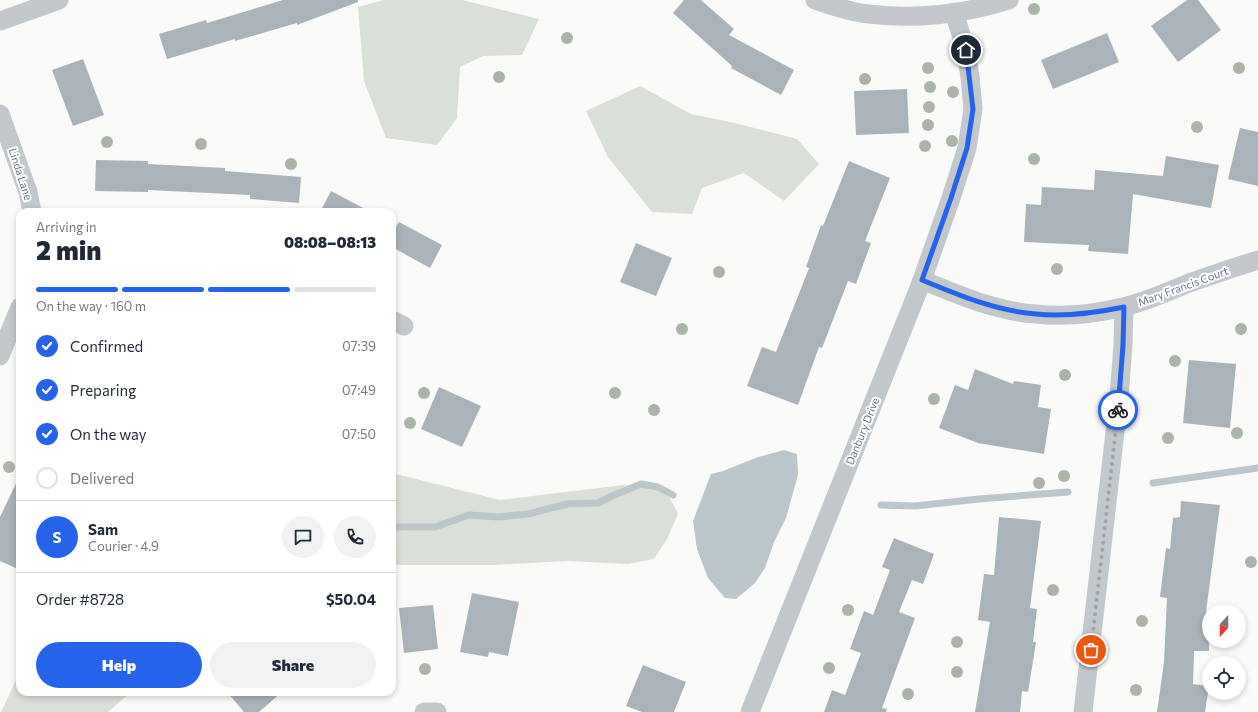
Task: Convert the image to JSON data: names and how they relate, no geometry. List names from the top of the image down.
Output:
{
  "streets": {
    "street": ["Linda Lane", "Mary Francis Court", "Danbury Drive"]
  },
  "crossings": [
    ["Mary Francis Court", "Danbury Drive"]
  ],
  "north": "bottom",
  "page": {
    "heading": ["2 min", "Arriving in", "08:08–08:13"],
    "panel": [
      "Sam",
      "Courier · 4.9",
      "Order #8728",
      "$50.04"
    ],
    "bar": "On the way · 160 m",
    "list": [
      ["Confirmed", "07:39"],
      ["Preparing", "07:49"],
      ["On the way", "07:50"],
      "Delivered"
    ],
    "round": "S",
    "buttons": ["Help", "Share"]
  }
}
